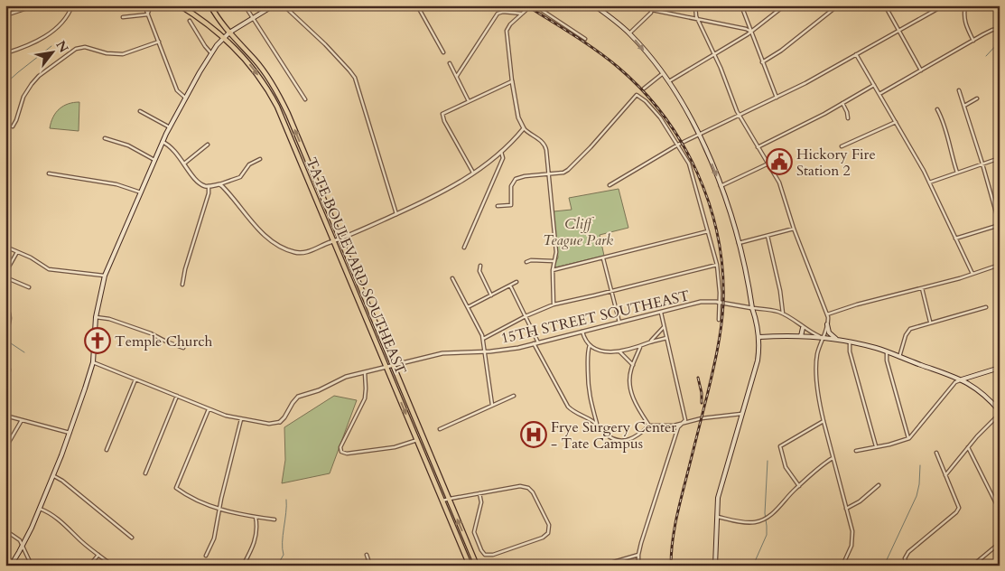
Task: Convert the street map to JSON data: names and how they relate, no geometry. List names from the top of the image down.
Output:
{
  "streets": {
    "main road": ["TATE BOULEVARD SOUTHEAST"],
    "street": ["15TH STREET SOUTHEAST"]
  },
  "crossings": [
    ["TATE BOULEVARD SOUTHEAST", "15TH STREET SOUTHEAST"]
  ],
  "parks": ["Cliff Teague Park"],
  "places": {
    "public building": ["Hickory Fire Station 2"],
    "church": ["Temple Church"],
    "hospital": ["Frye Surgery Center - Tate Campus"]
  },
  "north": "top right"
}
